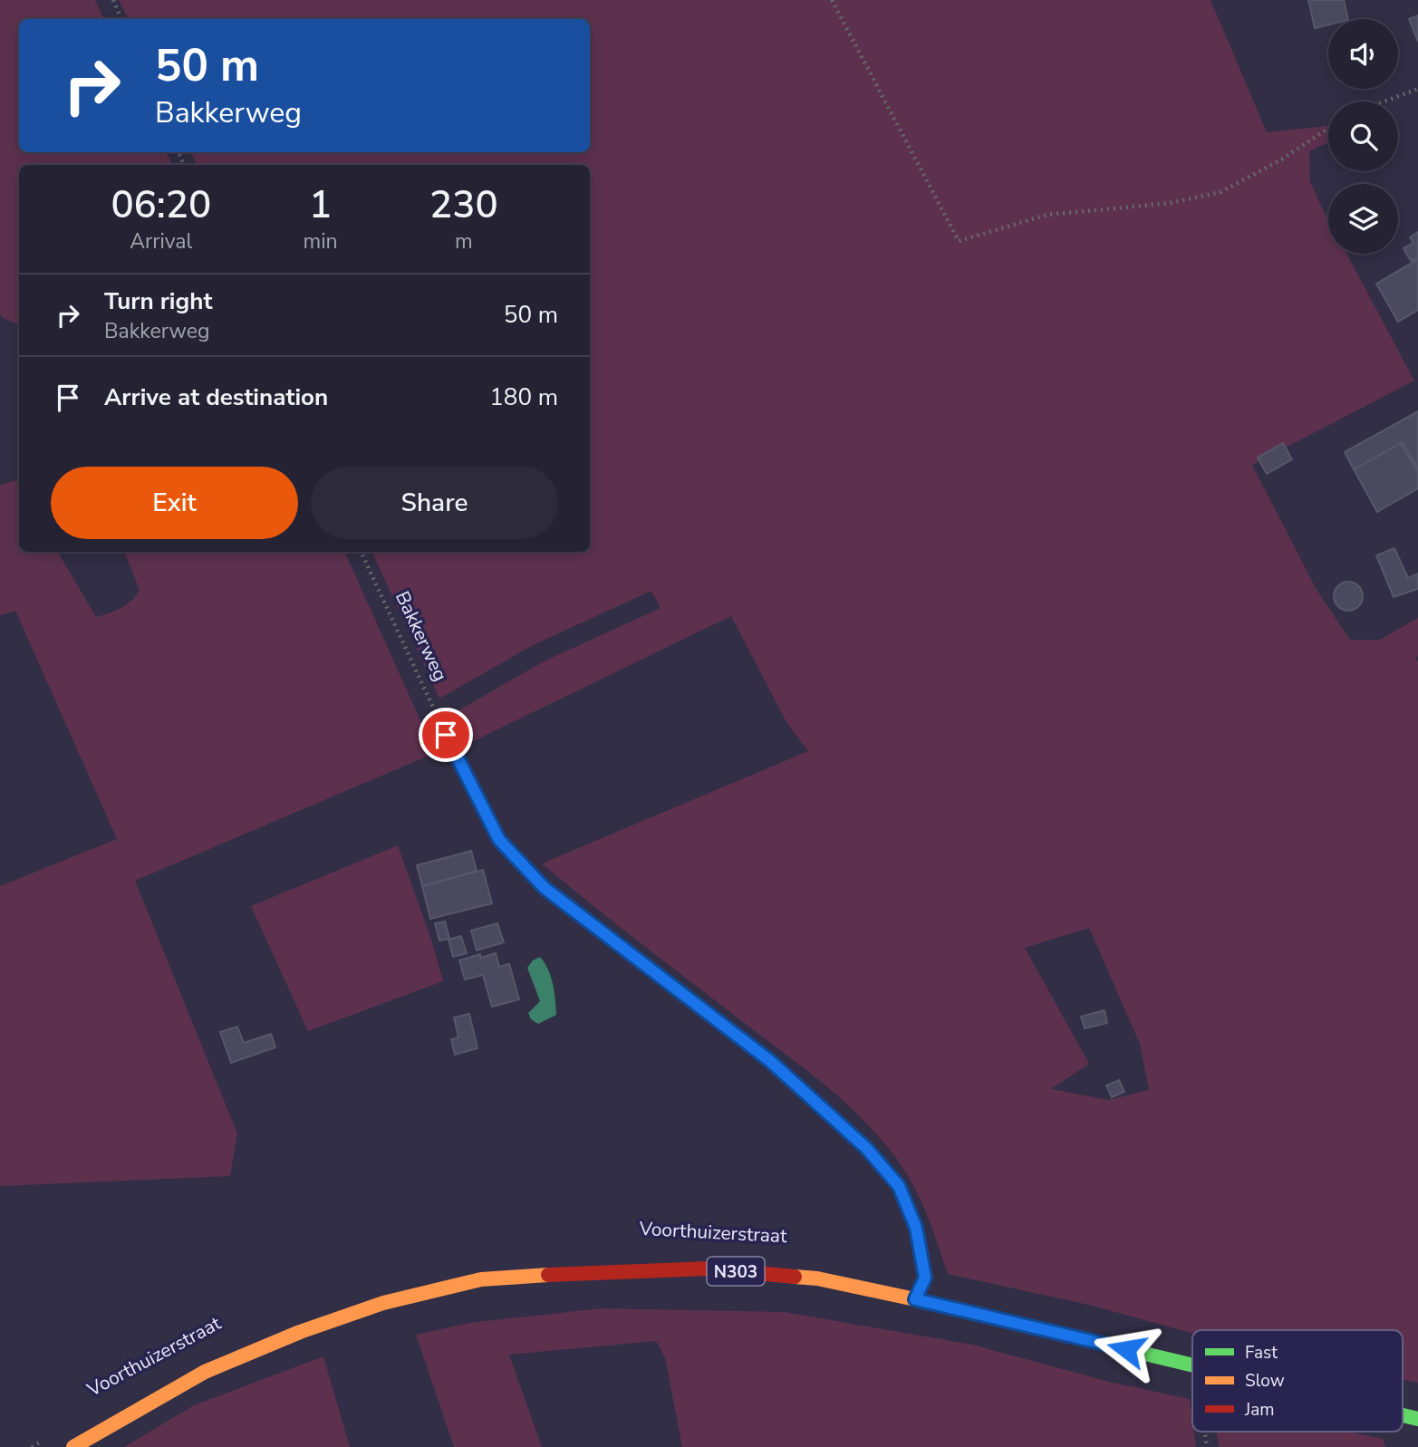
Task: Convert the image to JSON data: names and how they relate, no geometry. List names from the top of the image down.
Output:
{
  "streets": {
    "main road": ["Voorthuizerstraat", "N303"],
    "path": ["Bakkerweg"]
  },
  "legend": ["Fast", "Slow", "Jam"],
  "page": {
    "turn": ["50 m", "Bakkerweg"],
    "eta": [
      "06:20",
      "Arrival",
      "1",
      "min",
      "230",
      "m"
    ],
    "list": [
      {
        "name": "Turn right",
        "note": "Bakkerweg",
        "value": "50 m"
      },
      {
        "name": "Arrive at destination",
        "value": "180 m"
      }
    ],
    "buttons": ["Exit", "Share"]
  }
}
